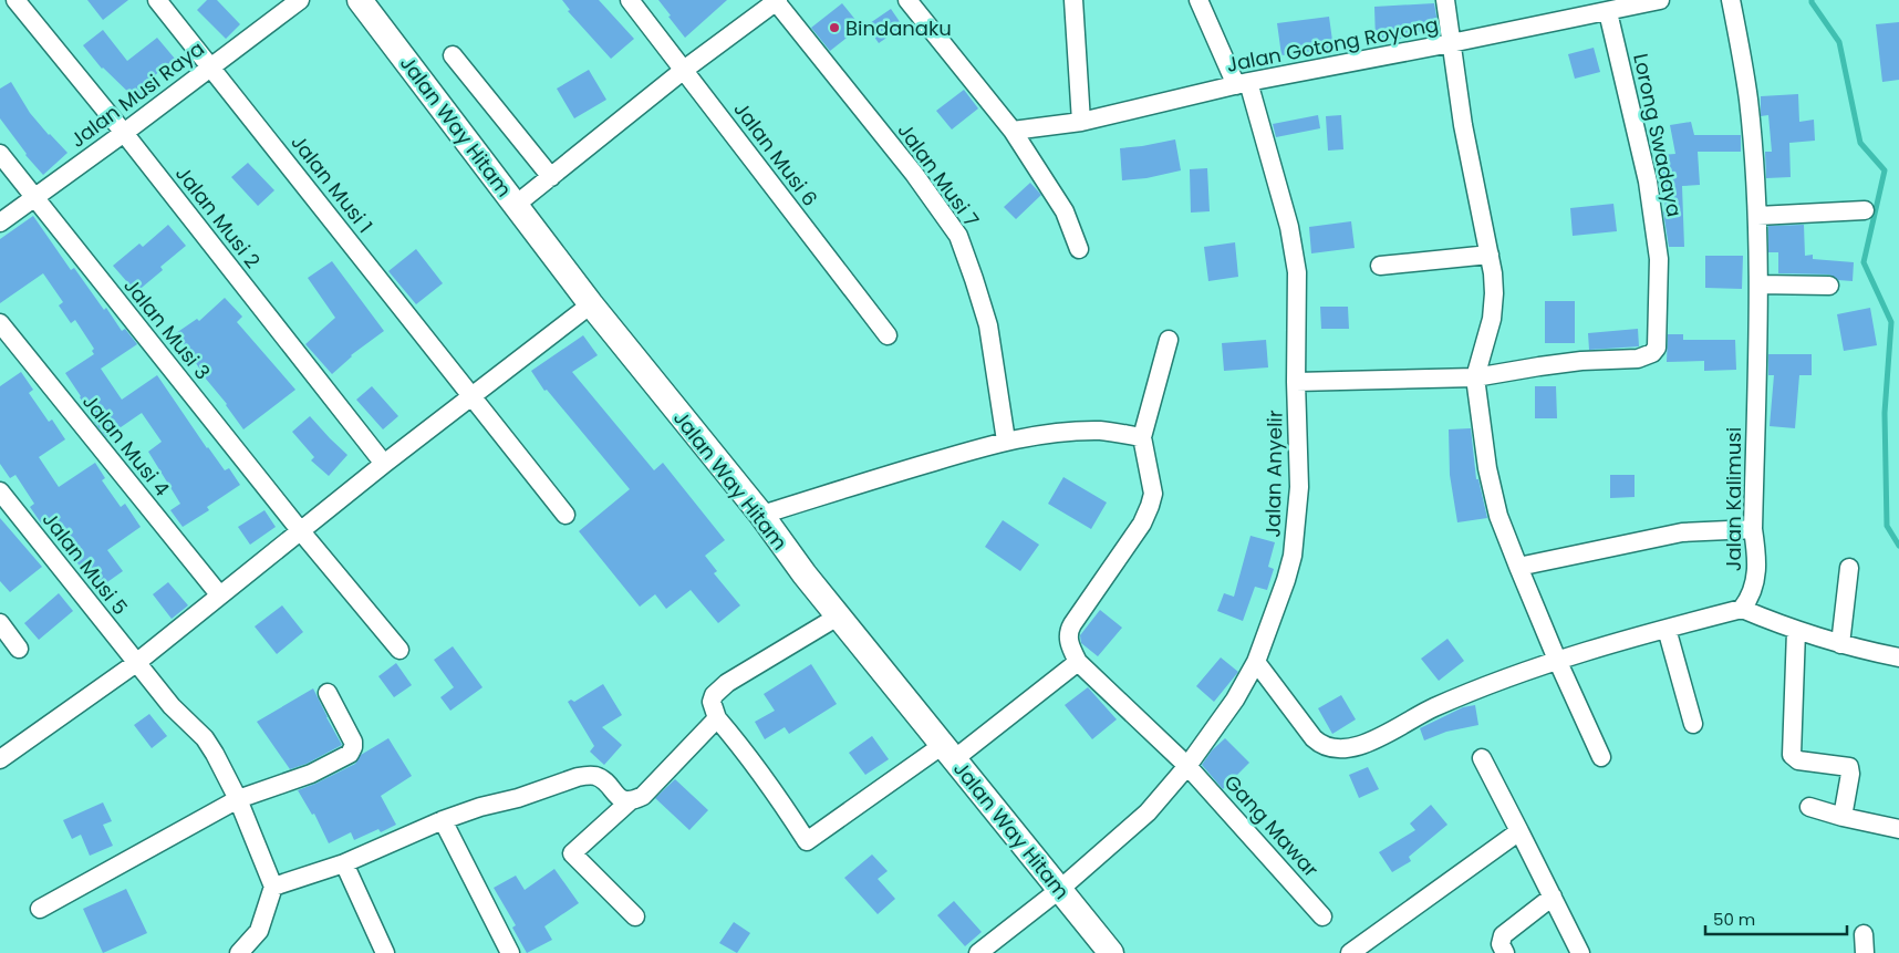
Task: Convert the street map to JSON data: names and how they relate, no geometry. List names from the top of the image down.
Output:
{
  "streets": {
    "street": [
      "Jalan Gotong Royong",
      "Jalan Musi Raya",
      "Jalan Way Hitam",
      "Lorong Swadaya",
      "Jalan Musi 6",
      "Jalan Musi 7",
      "Jalan Musi 1",
      "Jalan Musi 2",
      "Jalan Musi 3",
      "Jalan Musi 4",
      "Jalan Anyelir",
      "Jalan Kalimusi",
      "Jalan Musi 5",
      "Gang Mawar"
    ]
  },
  "crossings": [
    ["Jalan Gotong Royong", "Lorong Swadaya"],
    ["Jalan Gotong Royong", "Jalan Anyelir"],
    ["Jalan Musi Raya", "Jalan Musi 1"],
    ["Jalan Musi Raya", "Jalan Musi 2"],
    ["Jalan Musi Raya", "Jalan Musi 3"],
    ["Jalan Way Hitam", "Jalan Anyelir"],
    ["Jalan Anyelir", "Gang Mawar"]
  ],
  "places": ["Bindanaku"],
  "scale_bar": "50 m"
}
